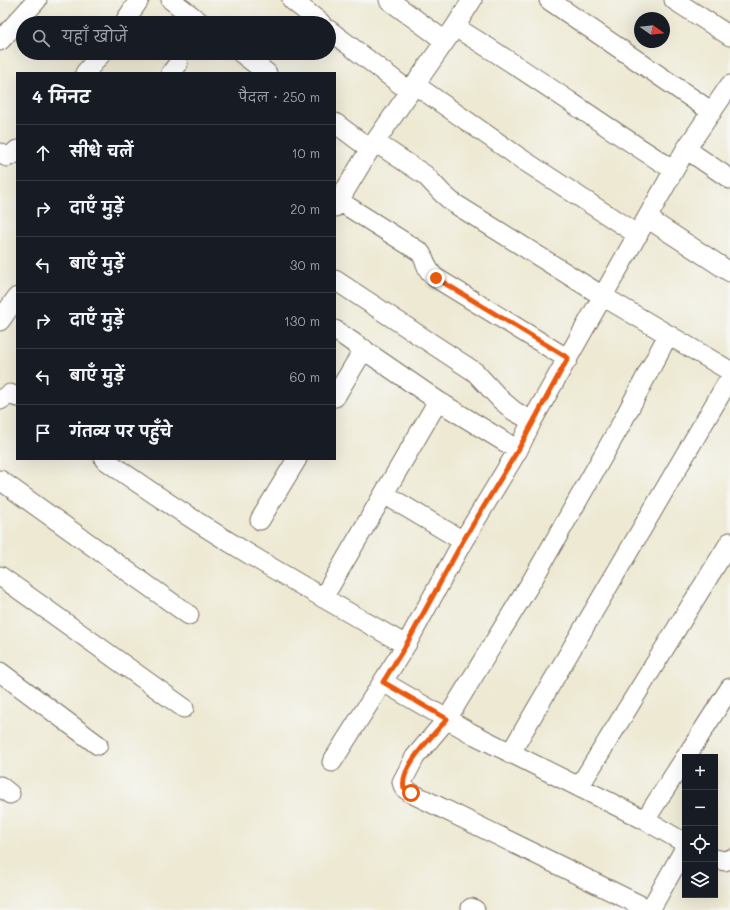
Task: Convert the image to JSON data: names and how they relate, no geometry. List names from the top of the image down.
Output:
{
  "north": "right",
  "page": {
    "search": "यहाँ खोजें",
    "heading": ["4 मिनट", "पैदल · 250 m"],
    "list": [
      ["सीधे चलें", "10 m"],
      ["दाएँ मुड़ें", "20 m"],
      ["बाएँ मुड़ें", "30 m"],
      ["दाएँ मुड़ें", "130 m"],
      ["बाएँ मुड़ें", "60 m"],
      "गंतव्य पर पहुँचे"
    ],
    "map_buttons": ["+", "−"]
  }
}
